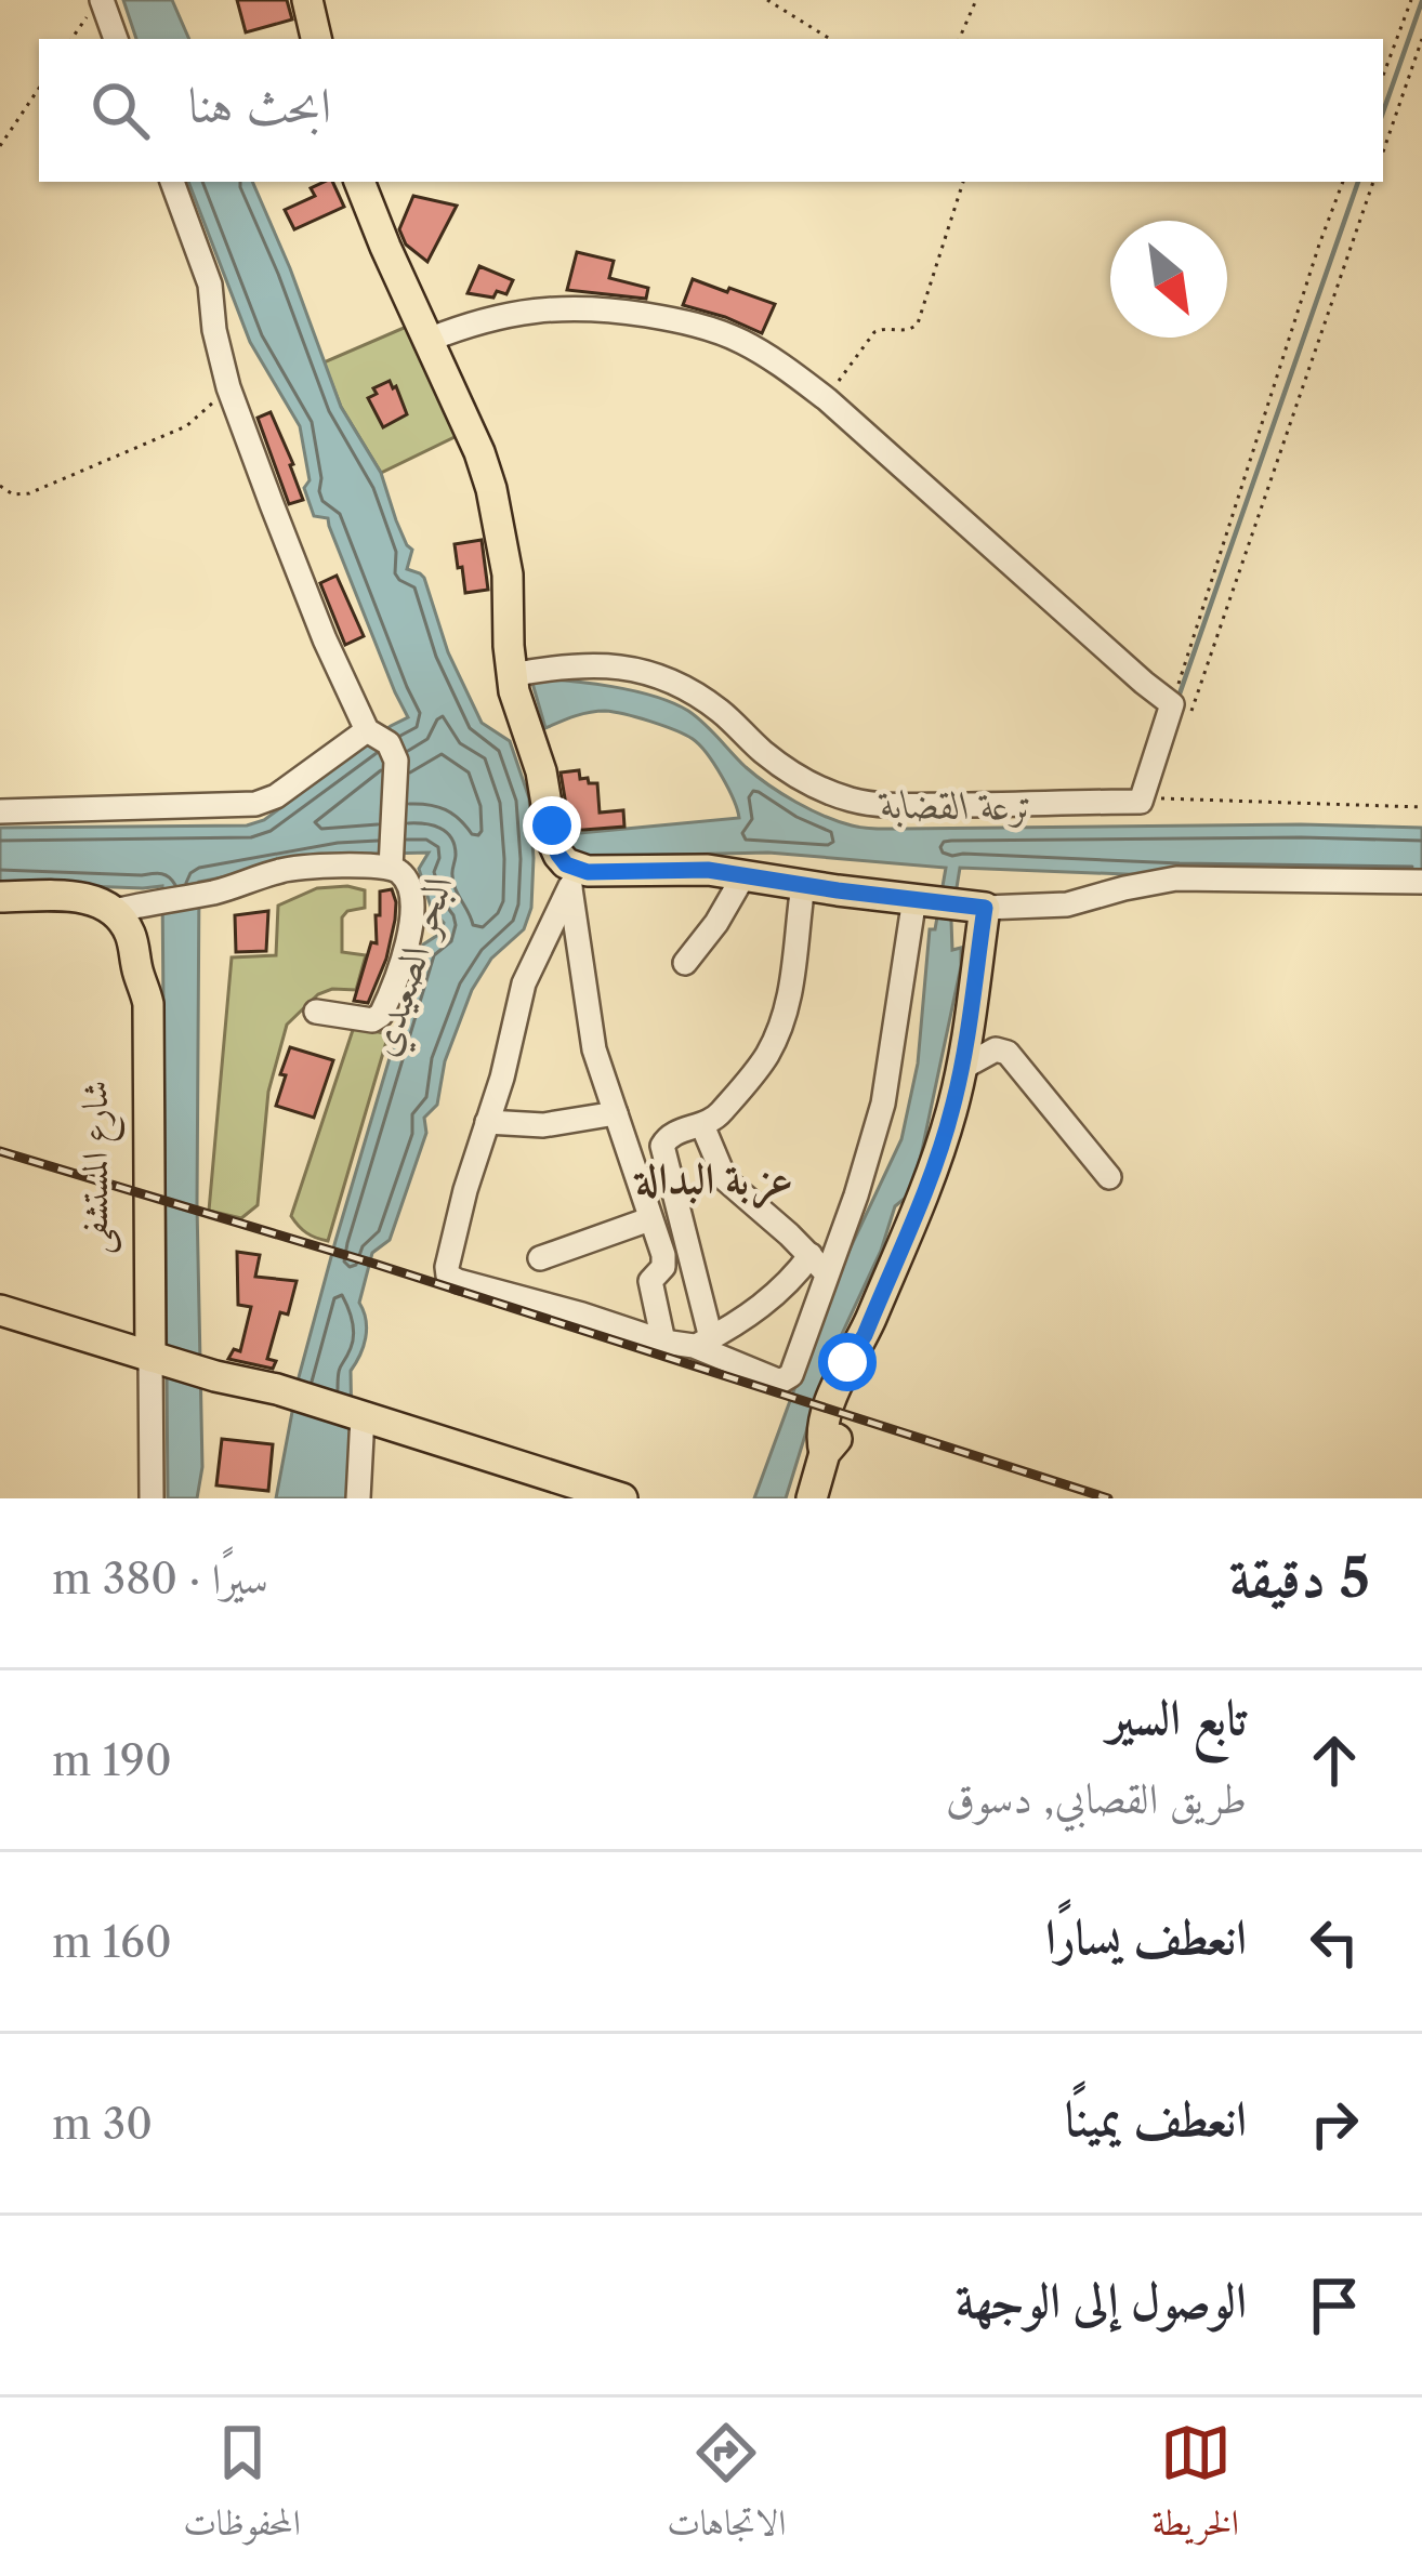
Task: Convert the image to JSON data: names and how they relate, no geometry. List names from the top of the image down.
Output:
{
  "streets": {
    "main road": ["شارع المستشفى"]
  },
  "districts": ["عزبة البدالة"],
  "water": ["ترعة القضابة", "البحر الصعيدي"],
  "north": "bottom right",
  "page": {
    "search": "ابحث هنا",
    "heading": ["5 دقيقة", "سيرًا · 380 m"],
    "list": [
      ["تابع السير", "طريق القصابي, دسوق", "190 m"],
      ["انعطف يسارًا", "160 m"],
      ["انعطف يمينًا", "30 m"],
      "الوصول إلى الوجهة"
    ],
    "nav": ["الخريطة", "الاتجاهات", "المحفوظات"]
  }
}
